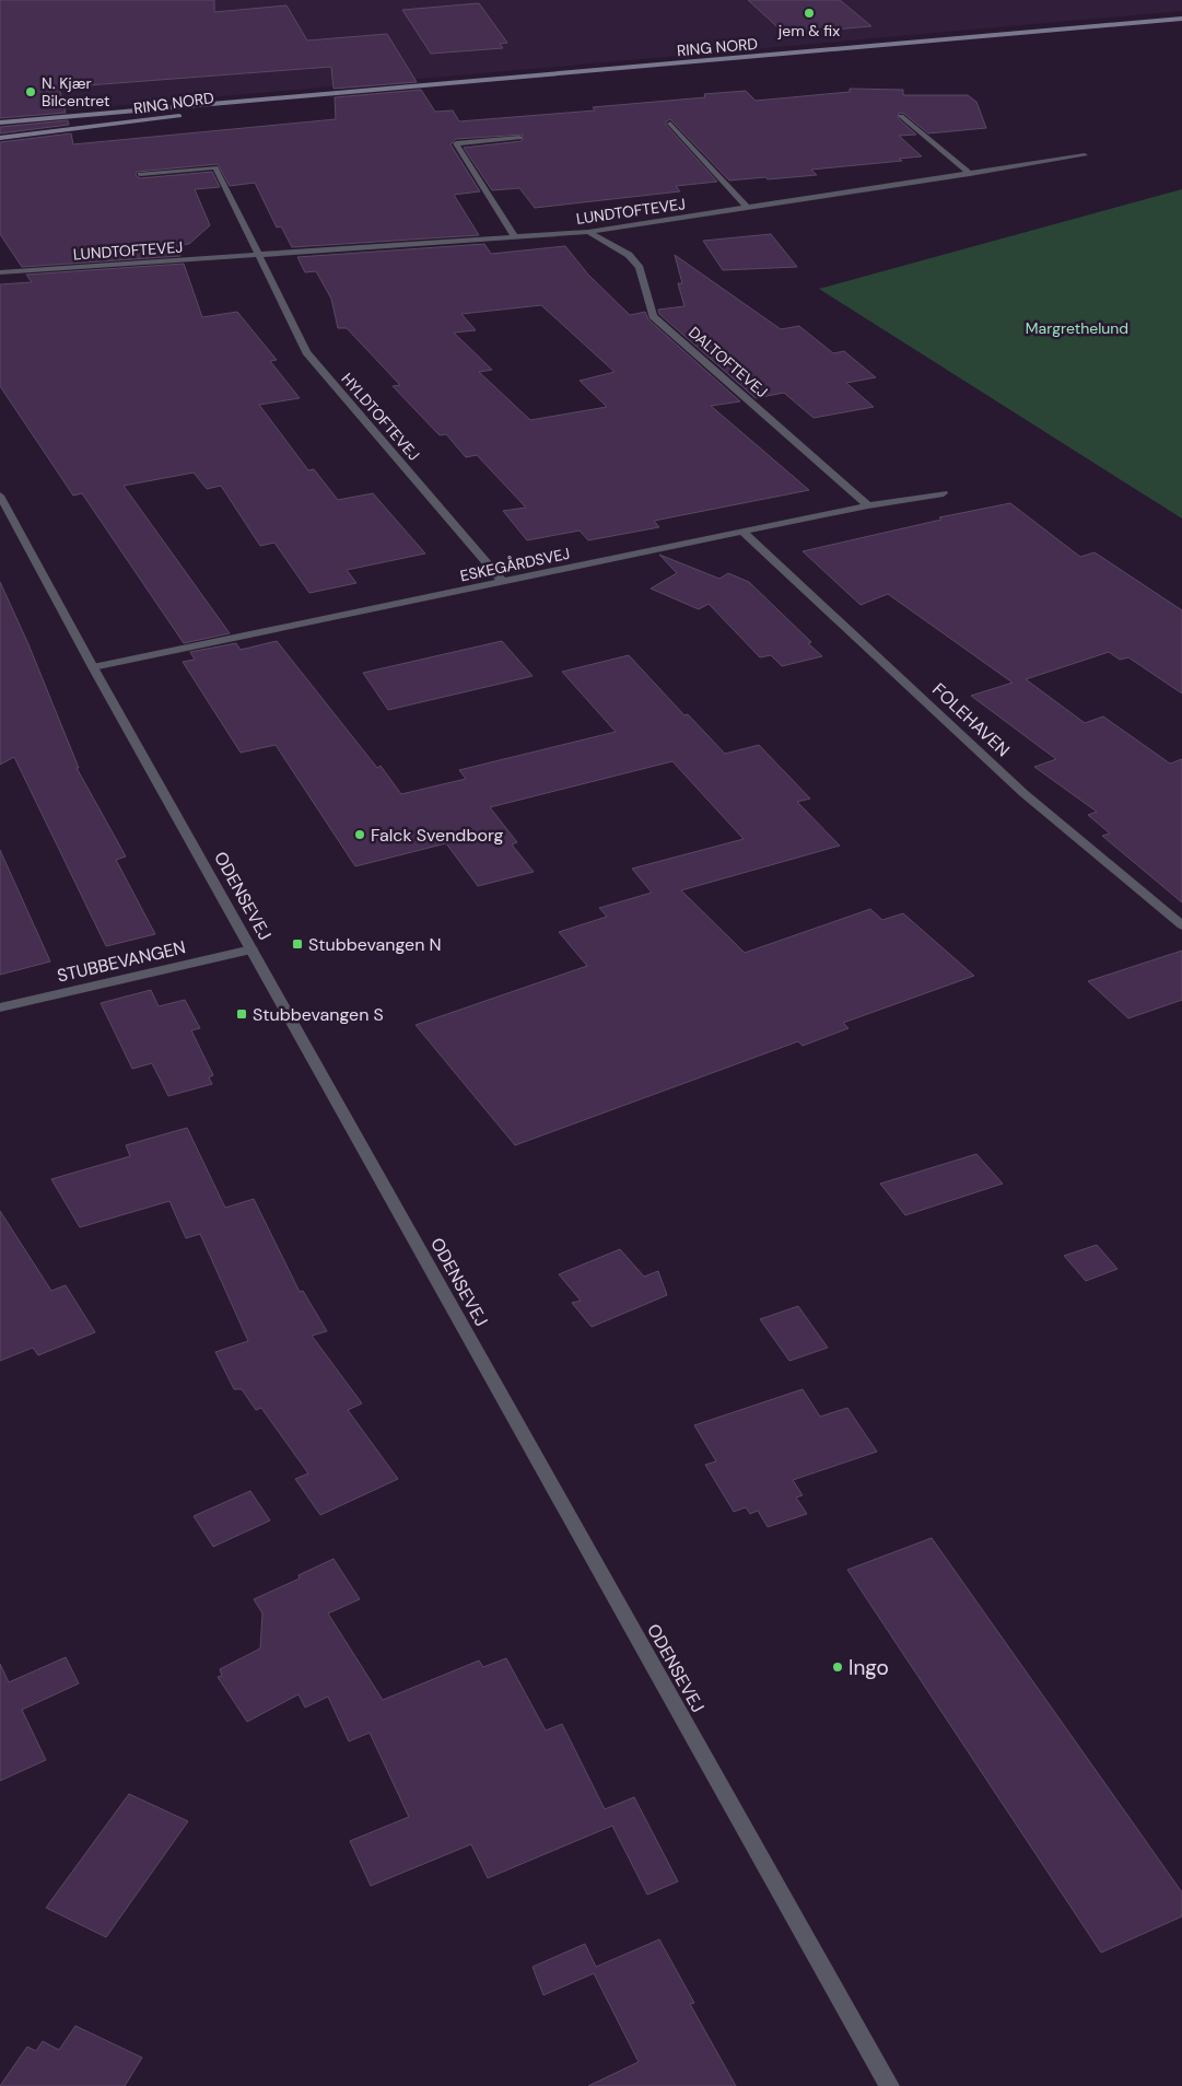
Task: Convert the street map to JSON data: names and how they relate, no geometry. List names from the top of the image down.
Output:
{
  "streets": {
    "main road": ["RING NORD"],
    "street": [
      "LUNDTOFTEVEJ",
      "DALTOFTEVEJ",
      "HYLDTOFTEVEJ",
      "ESKEGÅRDSVEJ",
      "FOLEHAVEN",
      "ODENSEVEJ",
      "STUBBEVANGEN"
    ]
  },
  "crossings": [
    ["LUNDTOFTEVEJ", "DALTOFTEVEJ"],
    ["LUNDTOFTEVEJ", "HYLDTOFTEVEJ"],
    ["DALTOFTEVEJ", "ESKEGÅRDSVEJ"],
    ["HYLDTOFTEVEJ", "ESKEGÅRDSVEJ"],
    ["ESKEGÅRDSVEJ", "FOLEHAVEN"],
    ["ESKEGÅRDSVEJ", "ODENSEVEJ"],
    ["ODENSEVEJ", "STUBBEVANGEN"]
  ],
  "parks": ["Margrethelund"],
  "places": {
    "other": [
      "jem & fix",
      "N. Kjær Bilcentret",
      "Falck Svendborg",
      "Ingo"
    ],
    "transit": ["Stubbevangen N", "Stubbevangen S"]
  }
}
